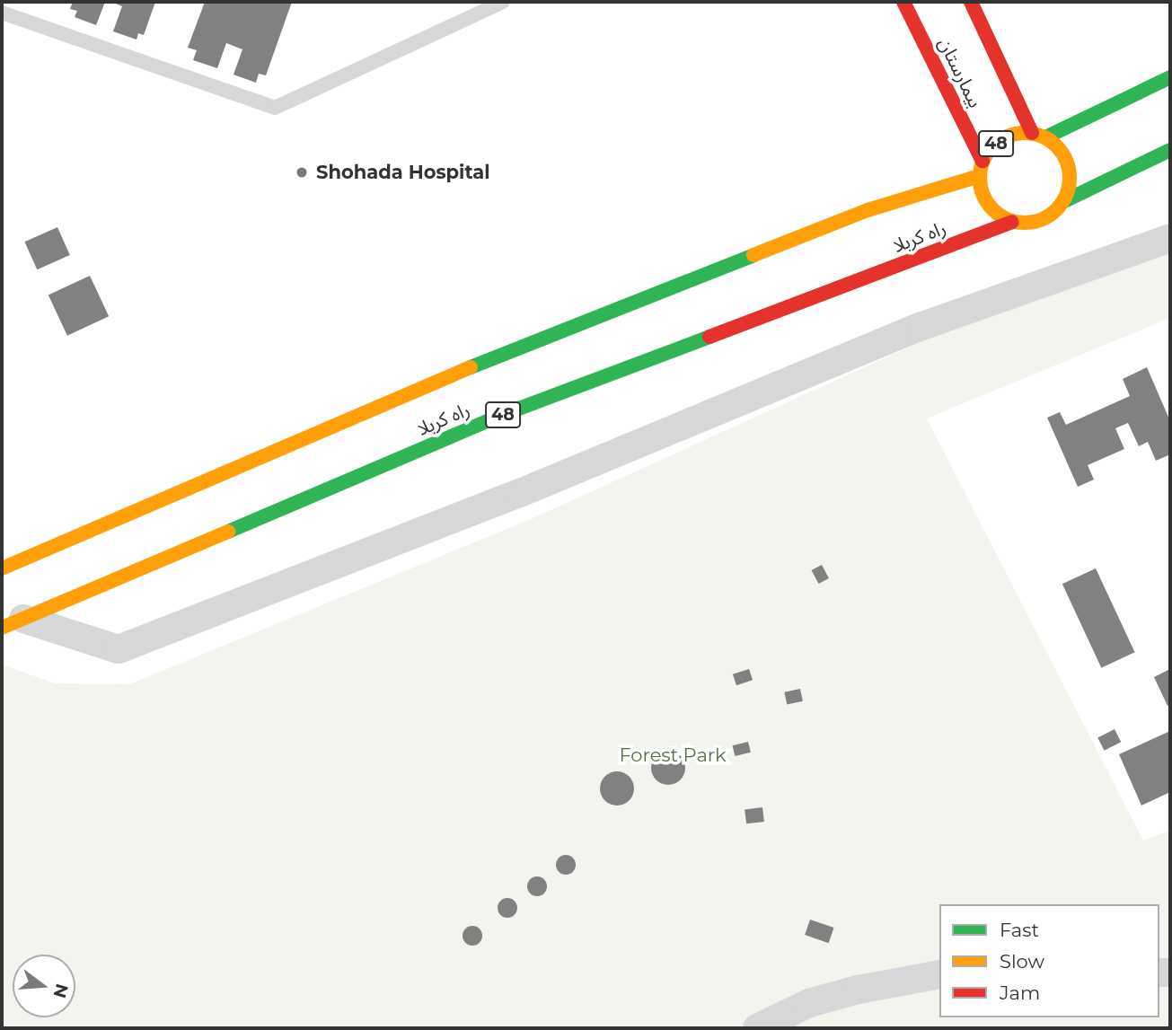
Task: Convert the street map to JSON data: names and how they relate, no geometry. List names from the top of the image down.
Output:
{
  "streets": {
    "main road": ["بیمارستان", "48", "راه کربلا"]
  },
  "crossings": [
    ["بیمارستان", "48"],
    ["بیمارستان", "راه کربلا"],
    ["48", "راه کربلا"]
  ],
  "parks": ["Forest Park"],
  "places": ["Shohada Hospital"],
  "legend": ["Fast", "Slow", "Jam"],
  "north": "right"
}
